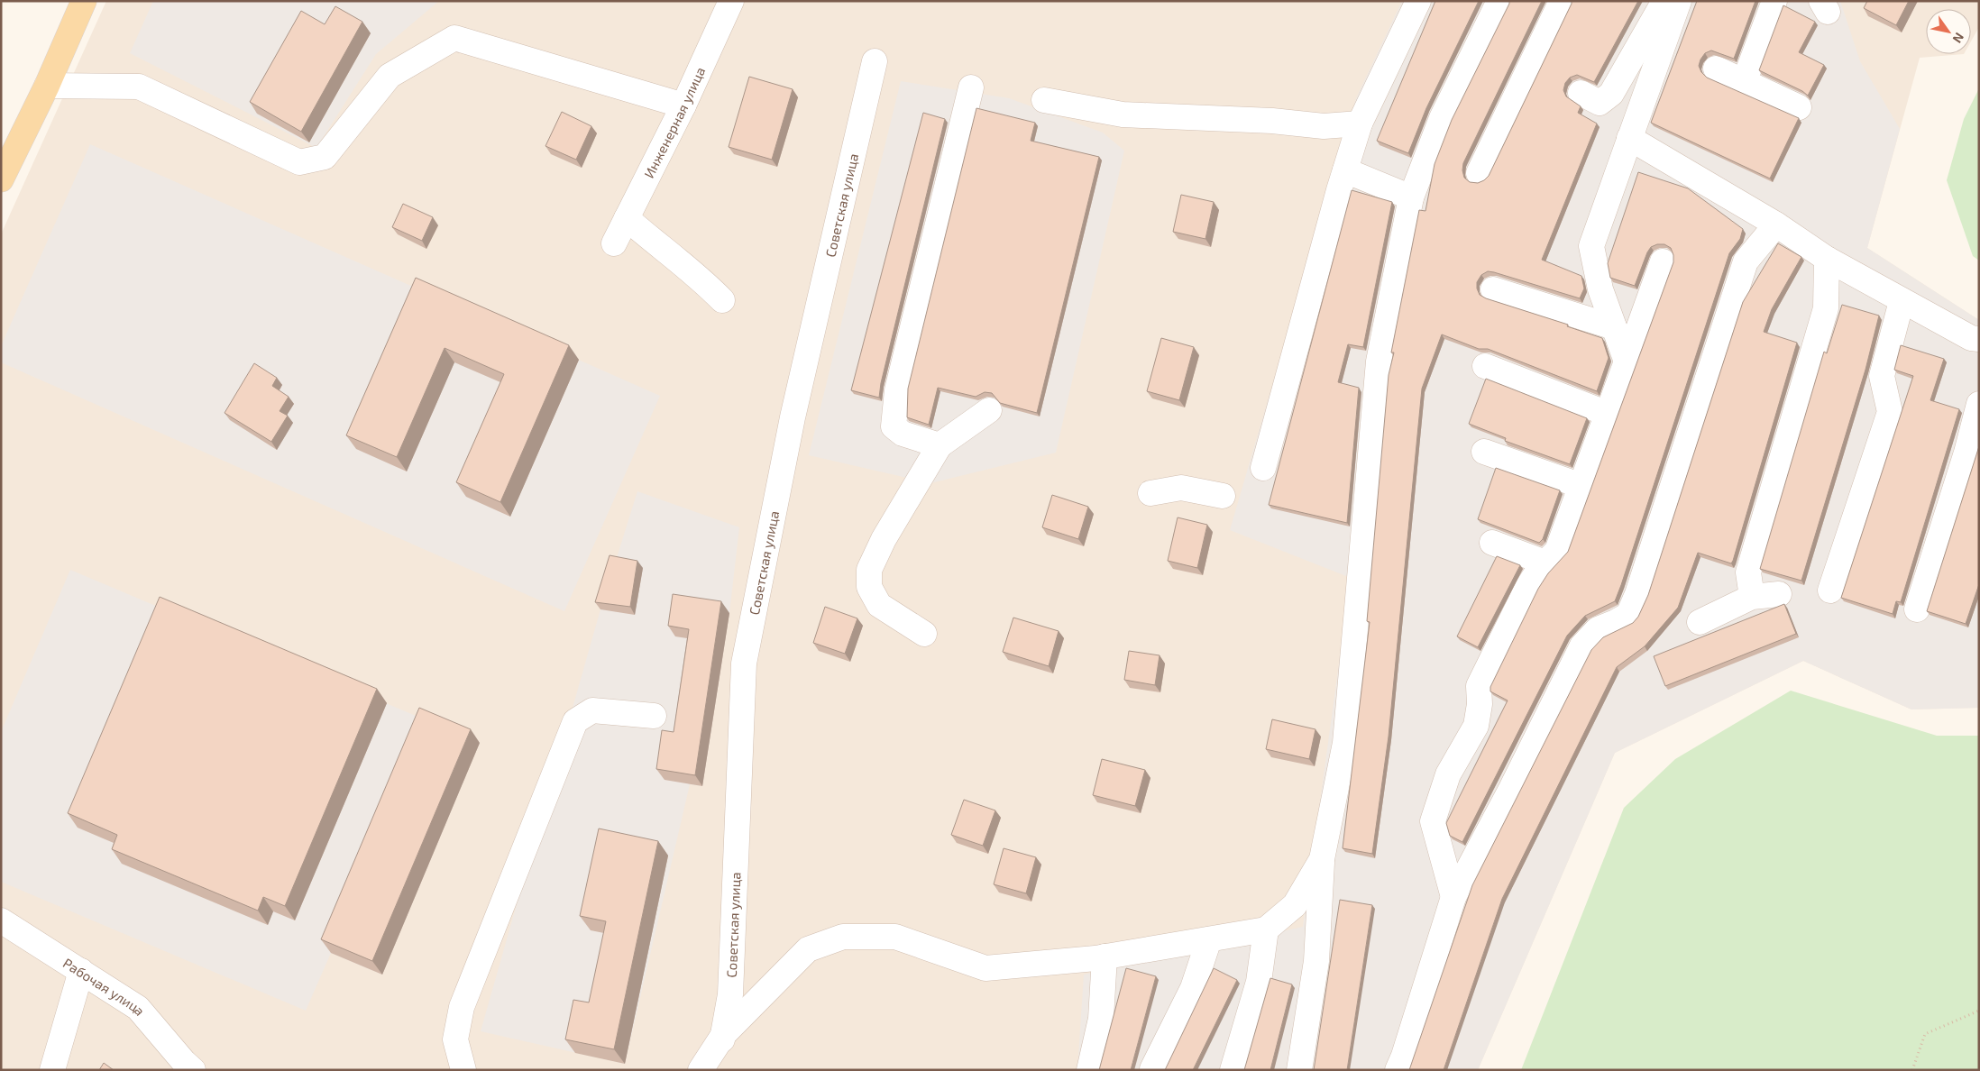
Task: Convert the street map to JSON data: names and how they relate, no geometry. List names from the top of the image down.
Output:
{
  "streets": {
    "street": ["Инженерная улица", "Советская улица", "Рабочая улица"]
  },
  "north": "bottom right"
}
